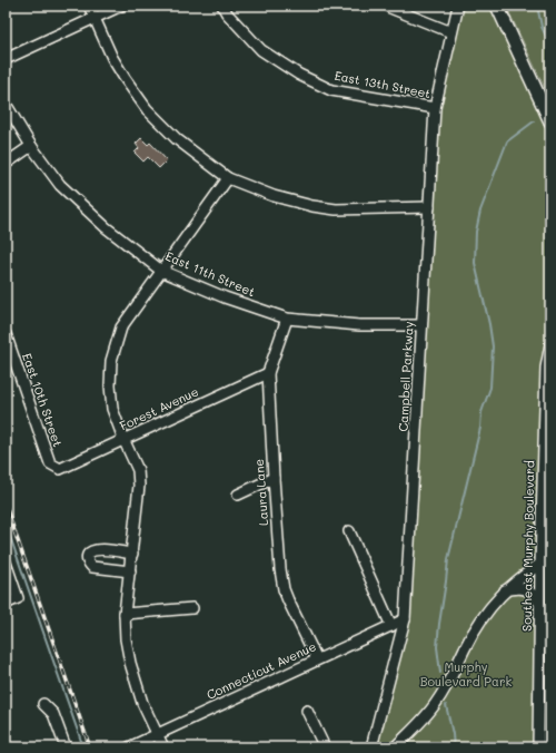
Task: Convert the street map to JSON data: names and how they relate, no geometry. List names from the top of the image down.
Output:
{
  "streets": {
    "street": [
      "East 13th Street",
      "East 11th Street",
      "Campbell Parkway",
      "East 10th Street",
      "Forest Avenue",
      "Laura Lane",
      "Southeast Murphy Boulevard",
      "Connecticut Avenue"
    ]
  },
  "crossings": [
    ["East 13th Street", "Campbell Parkway"],
    ["East 11th Street", "Campbell Parkway"],
    ["East 11th Street", "Laura Lane"],
    ["Campbell Parkway", "Connecticut Avenue"],
    ["East 10th Street", "Forest Avenue"],
    ["Forest Avenue", "Laura Lane"],
    ["Laura Lane", "Connecticut Avenue"]
  ],
  "parks": ["Murphy Boulevard Park"]
}
